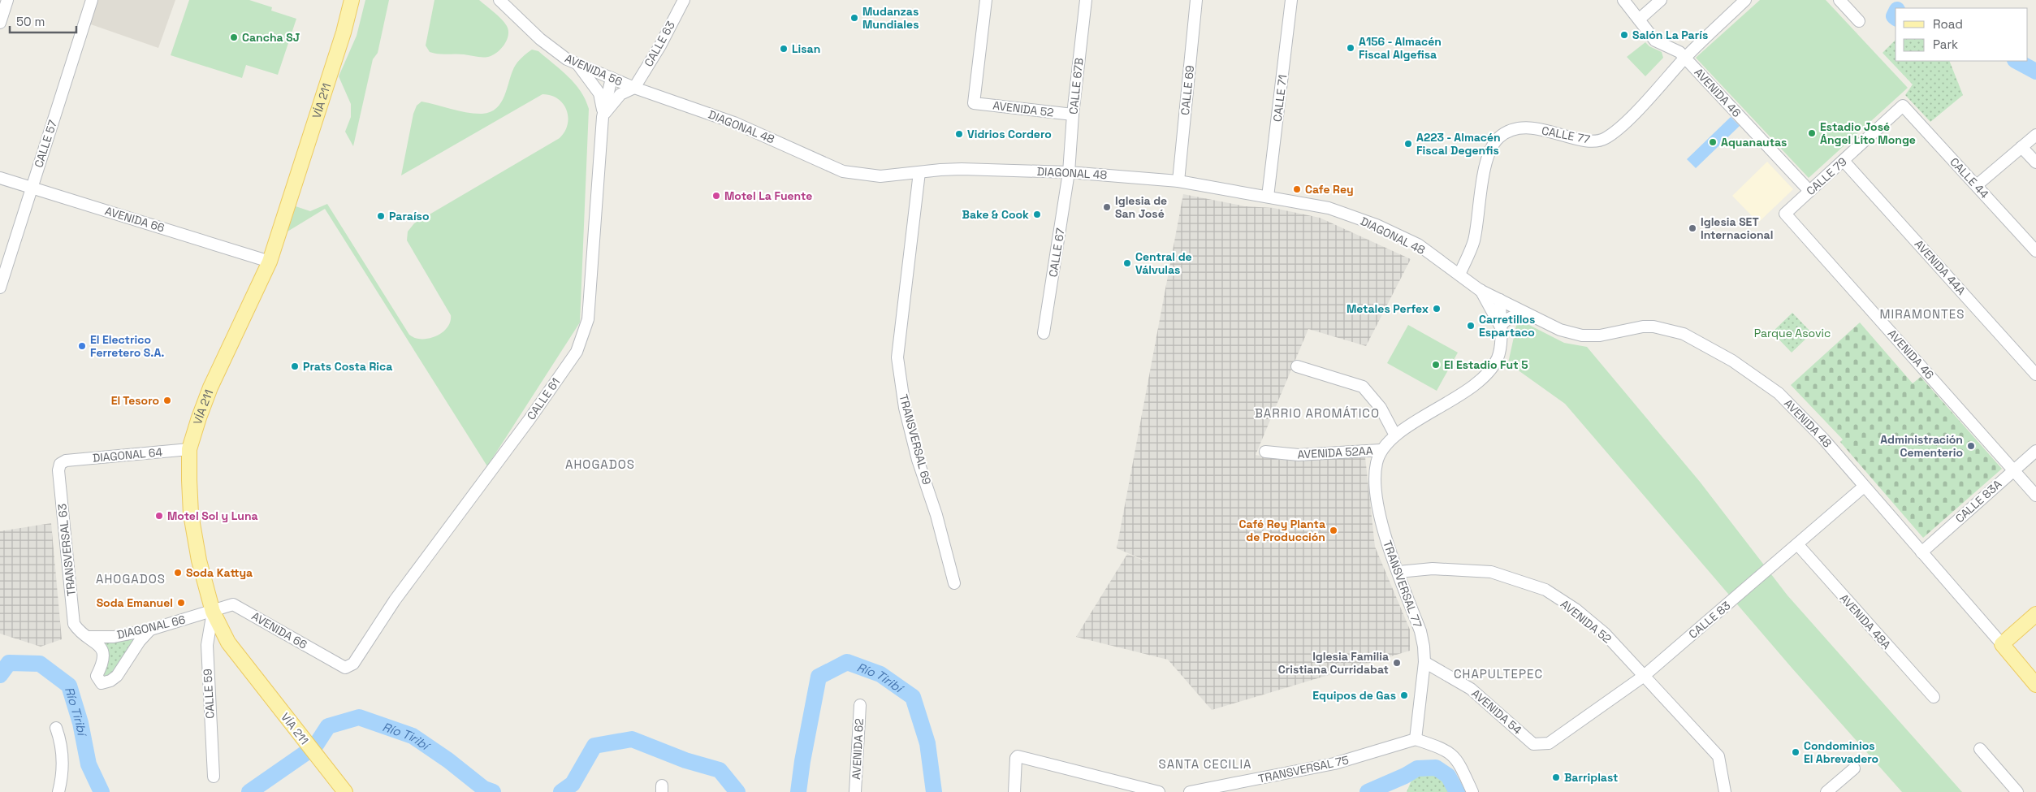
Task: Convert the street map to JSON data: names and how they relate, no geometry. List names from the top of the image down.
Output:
{
  "streets": {
    "main road": ["VÍA 211", "AVENIDA 48"],
    "street": [
      "CALLE 63",
      "AVENIDA 56",
      "CALLE 67B",
      "CALLE 69",
      "AVENIDA 46",
      "CALLE 71",
      "AVENIDA 52",
      "DIAGONAL 48",
      "CALLE 77",
      "CALLE 57",
      "CALLE 79",
      "CALLE 44",
      "AVENIDA 66",
      "CALLE 67",
      "AVENIDA 44A",
      "CALLE 61",
      "TRANSVERSAL 69",
      "AVENIDA 52AA",
      "DIAGONAL 64",
      "CALLE 83A",
      "TRANSVERSAL 63",
      "TRANSVERSAL 77",
      "CALLE 83",
      "AVENIDA 48A",
      "DIAGONAL 66",
      "CALLE 59",
      "AVENIDA 54",
      "AVENIDA 62",
      "TRANSVERSAL 75"
    ]
  },
  "crossings": [
    ["CALLE 63", "AVENIDA 56"],
    ["CALLE 63", "DIAGONAL 48"],
    ["AVENIDA 56", "DIAGONAL 48"],
    ["AVENIDA 56", "CALLE 61"],
    ["CALLE 67B", "AVENIDA 52"],
    ["CALLE 67B", "DIAGONAL 48"],
    ["CALLE 67B", "CALLE 67"],
    ["CALLE 69", "DIAGONAL 48"],
    ["AVENIDA 46", "CALLE 77"],
    ["AVENIDA 46", "CALLE 79"],
    ["AVENIDA 46", "CALLE 83A"],
    ["CALLE 71", "DIAGONAL 48"],
    ["VÍA 211", "AVENIDA 66"],
    ["VÍA 211", "DIAGONAL 64"],
    ["VÍA 211", "DIAGONAL 66"],
    ["VÍA 211", "CALLE 59"],
    ["AVENIDA 52", "TRANSVERSAL 77"],
    ["AVENIDA 52", "CALLE 83"],
    ["DIAGONAL 48", "CALLE 77"],
    ["DIAGONAL 48", "CALLE 67"],
    ["DIAGONAL 48", "AVENIDA 48"],
    ["DIAGONAL 48", "TRANSVERSAL 69"],
    ["CALLE 57", "AVENIDA 66"],
    ["CALLE 79", "CALLE 44"],
    ["CALLE 79", "AVENIDA 44A"],
    ["AVENIDA 66", "CALLE 61"],
    ["AVENIDA 66", "DIAGONAL 66"],
    ["AVENIDA 66", "CALLE 59"],
    ["AVENIDA 48", "CALLE 83A"],
    ["AVENIDA 48", "CALLE 83"],
    ["AVENIDA 52AA", "TRANSVERSAL 77"],
    ["DIAGONAL 64", "TRANSVERSAL 63"],
    ["TRANSVERSAL 63", "DIAGONAL 66"],
    ["TRANSVERSAL 77", "AVENIDA 54"],
    ["TRANSVERSAL 77", "TRANSVERSAL 75"],
    ["CALLE 83", "AVENIDA 48A"],
    ["CALLE 83", "AVENIDA 54"],
    ["DIAGONAL 66", "CALLE 59"]
  ],
  "districts": [
    "MIRAMONTES",
    "BARRIO AROMÁTICO",
    "AHOGADOS",
    "AHOGADOS",
    "CHAPULTEPEC",
    "SANTA CECILIA"
  ],
  "water": ["Río Tiribí"],
  "parks": ["Parque Asovic"],
  "places": [
    "Mudanzas Mundiales",
    "Salón La París",
    "Cancha SJ",
    "A156 - Almacén Fiscal Algefisa",
    "Lisan",
    "Estadio José Ángel Lito Monge",
    "Vidrios Cordero",
    "Aquanautas",
    "A223 - Almacén Fiscal Degenfis",
    "Cafe Rey",
    "Motel La Fuente",
    "Iglesia de San José",
    "Bake & Cook",
    "Paraíso",
    "Iglesia SET Internacional",
    "Central de Válvulas",
    "Metales Perfex",
    "Carretillos Espartaco",
    "El Electrico Ferretero S.A.",
    "El Estadio Fut 5",
    "Prats Costa Rica",
    "El Tesoro",
    "Administración Cementerio",
    "Motel Sol y Luna",
    "Café Rey Planta de Producción",
    "Soda Kattya",
    "Soda Emanuel",
    "Iglesia Familia Cristiana Curridabat",
    "Equipos de Gas",
    "Condominios El Abrevadero",
    "Barriplast"
  ],
  "legend": ["Road", "Park"],
  "scale_bar": "50 m"
}
